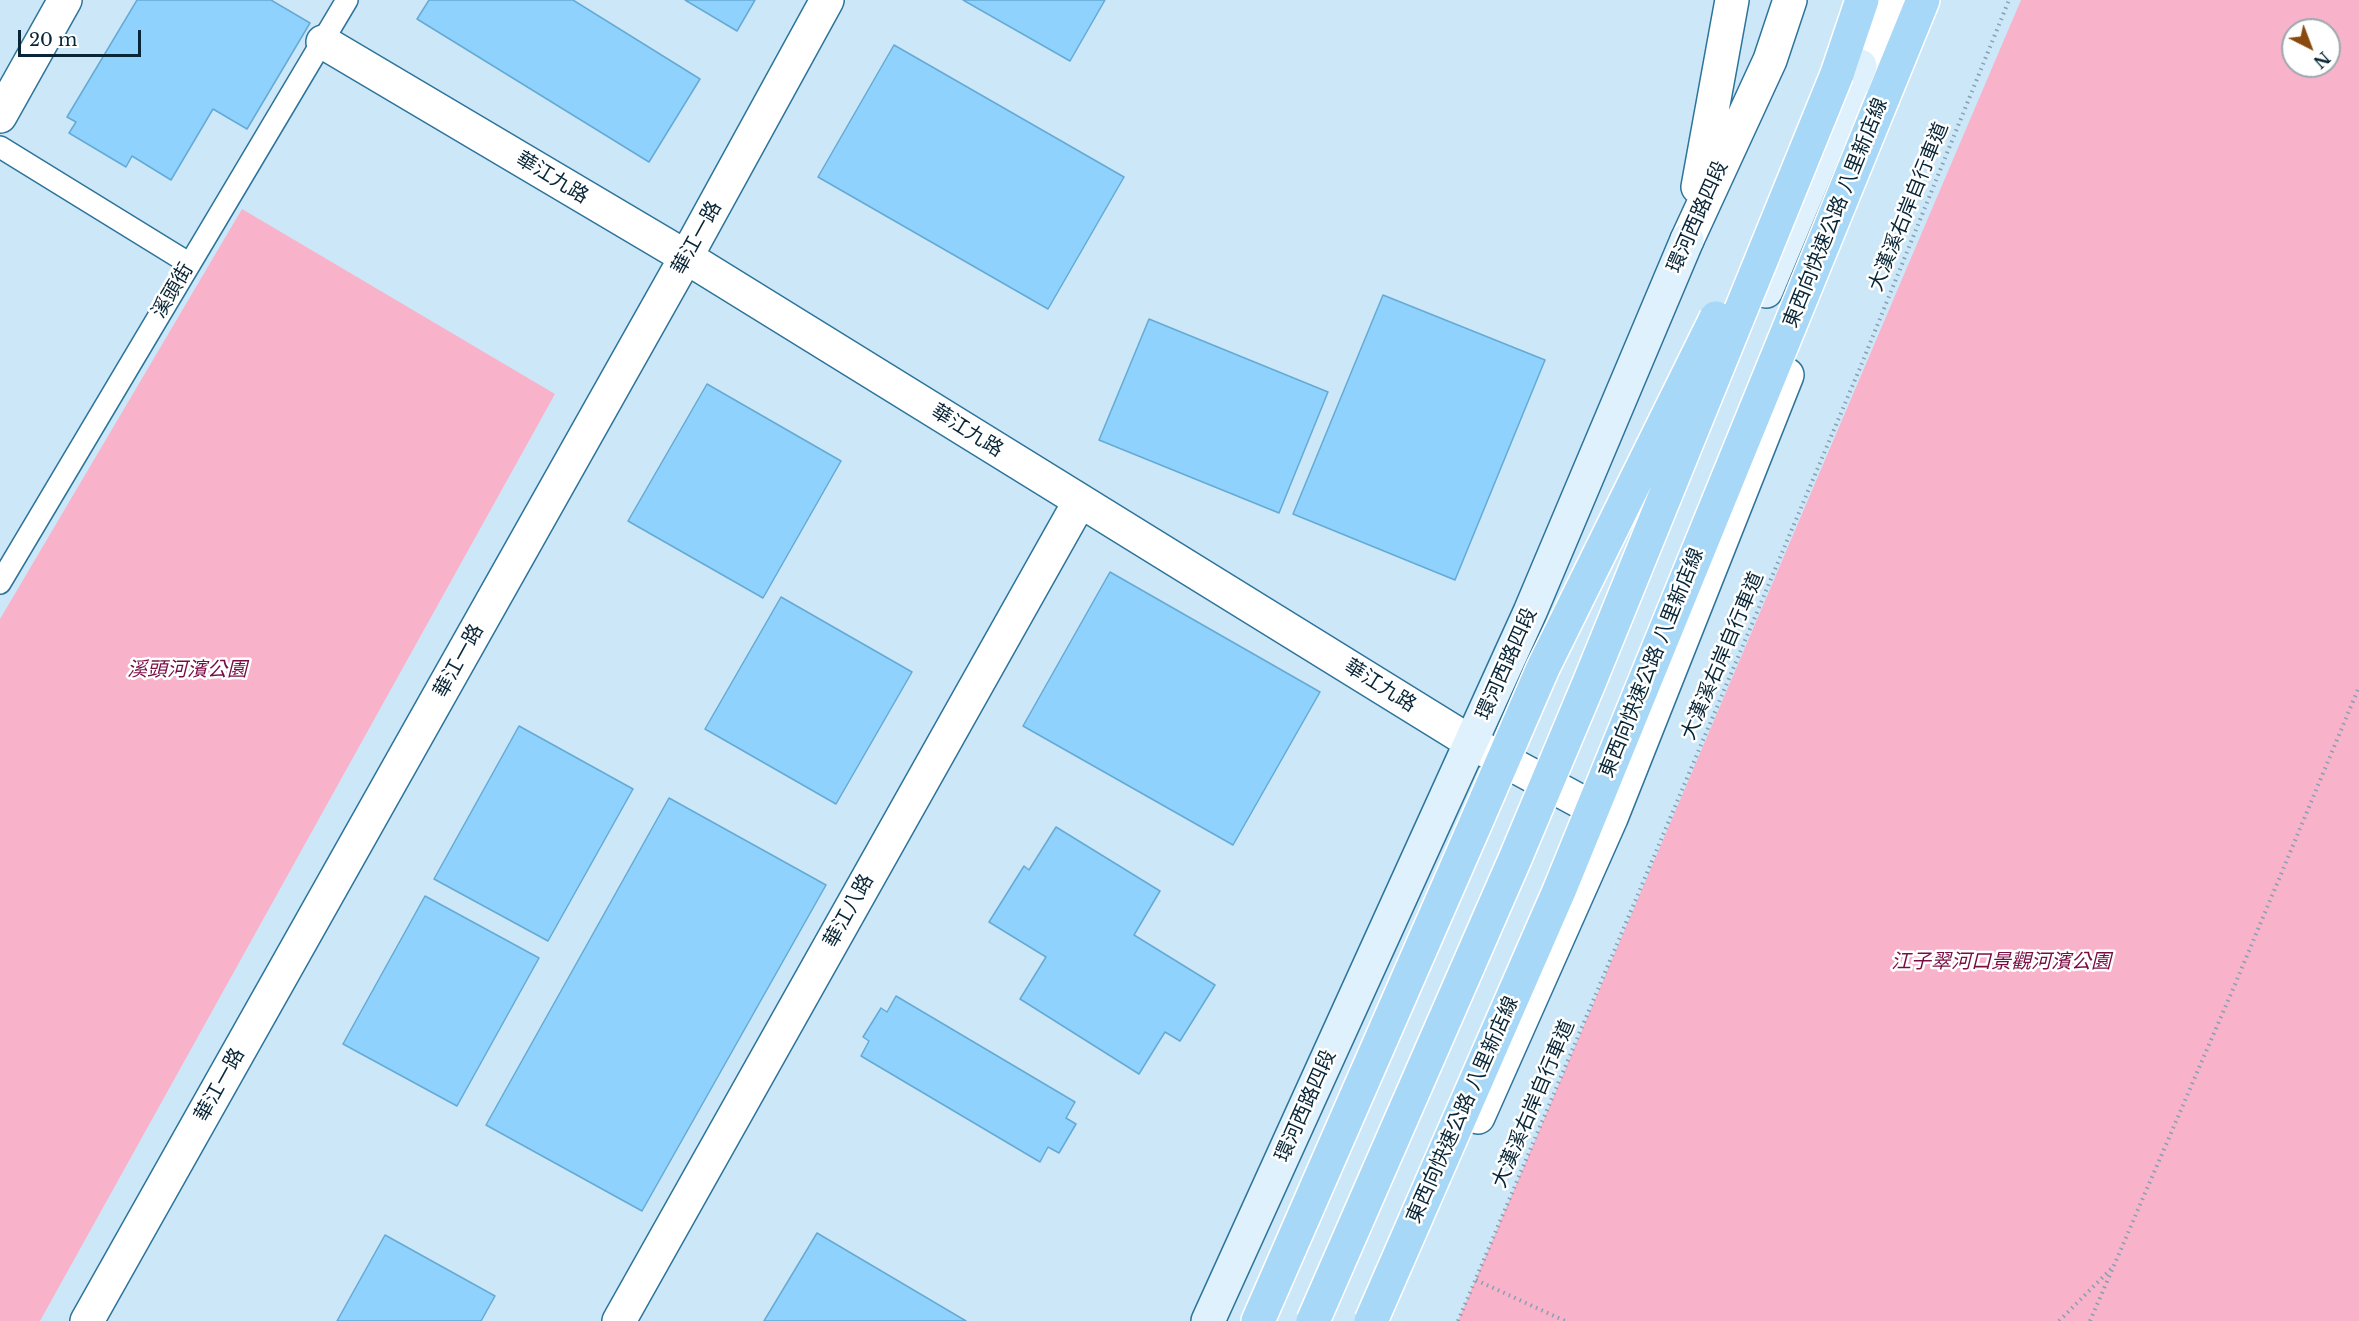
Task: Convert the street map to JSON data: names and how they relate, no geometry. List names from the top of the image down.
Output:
{
  "streets": {
    "highway": ["東西向快速公路 八里新店線"],
    "main road": ["環河西路四段"],
    "street": ["華江九路", "華江一路", "華江八路"],
    "lane": ["溪頭街"],
    "path": ["大漢溪右岸自行車道"]
  },
  "crossings": [
    ["華江九路", "環河西路四段"],
    ["華江九路", "華江一路"],
    ["華江九路", "溪頭街"],
    ["華江九路", "華江八路"]
  ],
  "parks": ["溪頭河濱公園", "江子翠河口景觀河濱公園"],
  "scale_bar": "20 m",
  "north": "bottom right"
}
